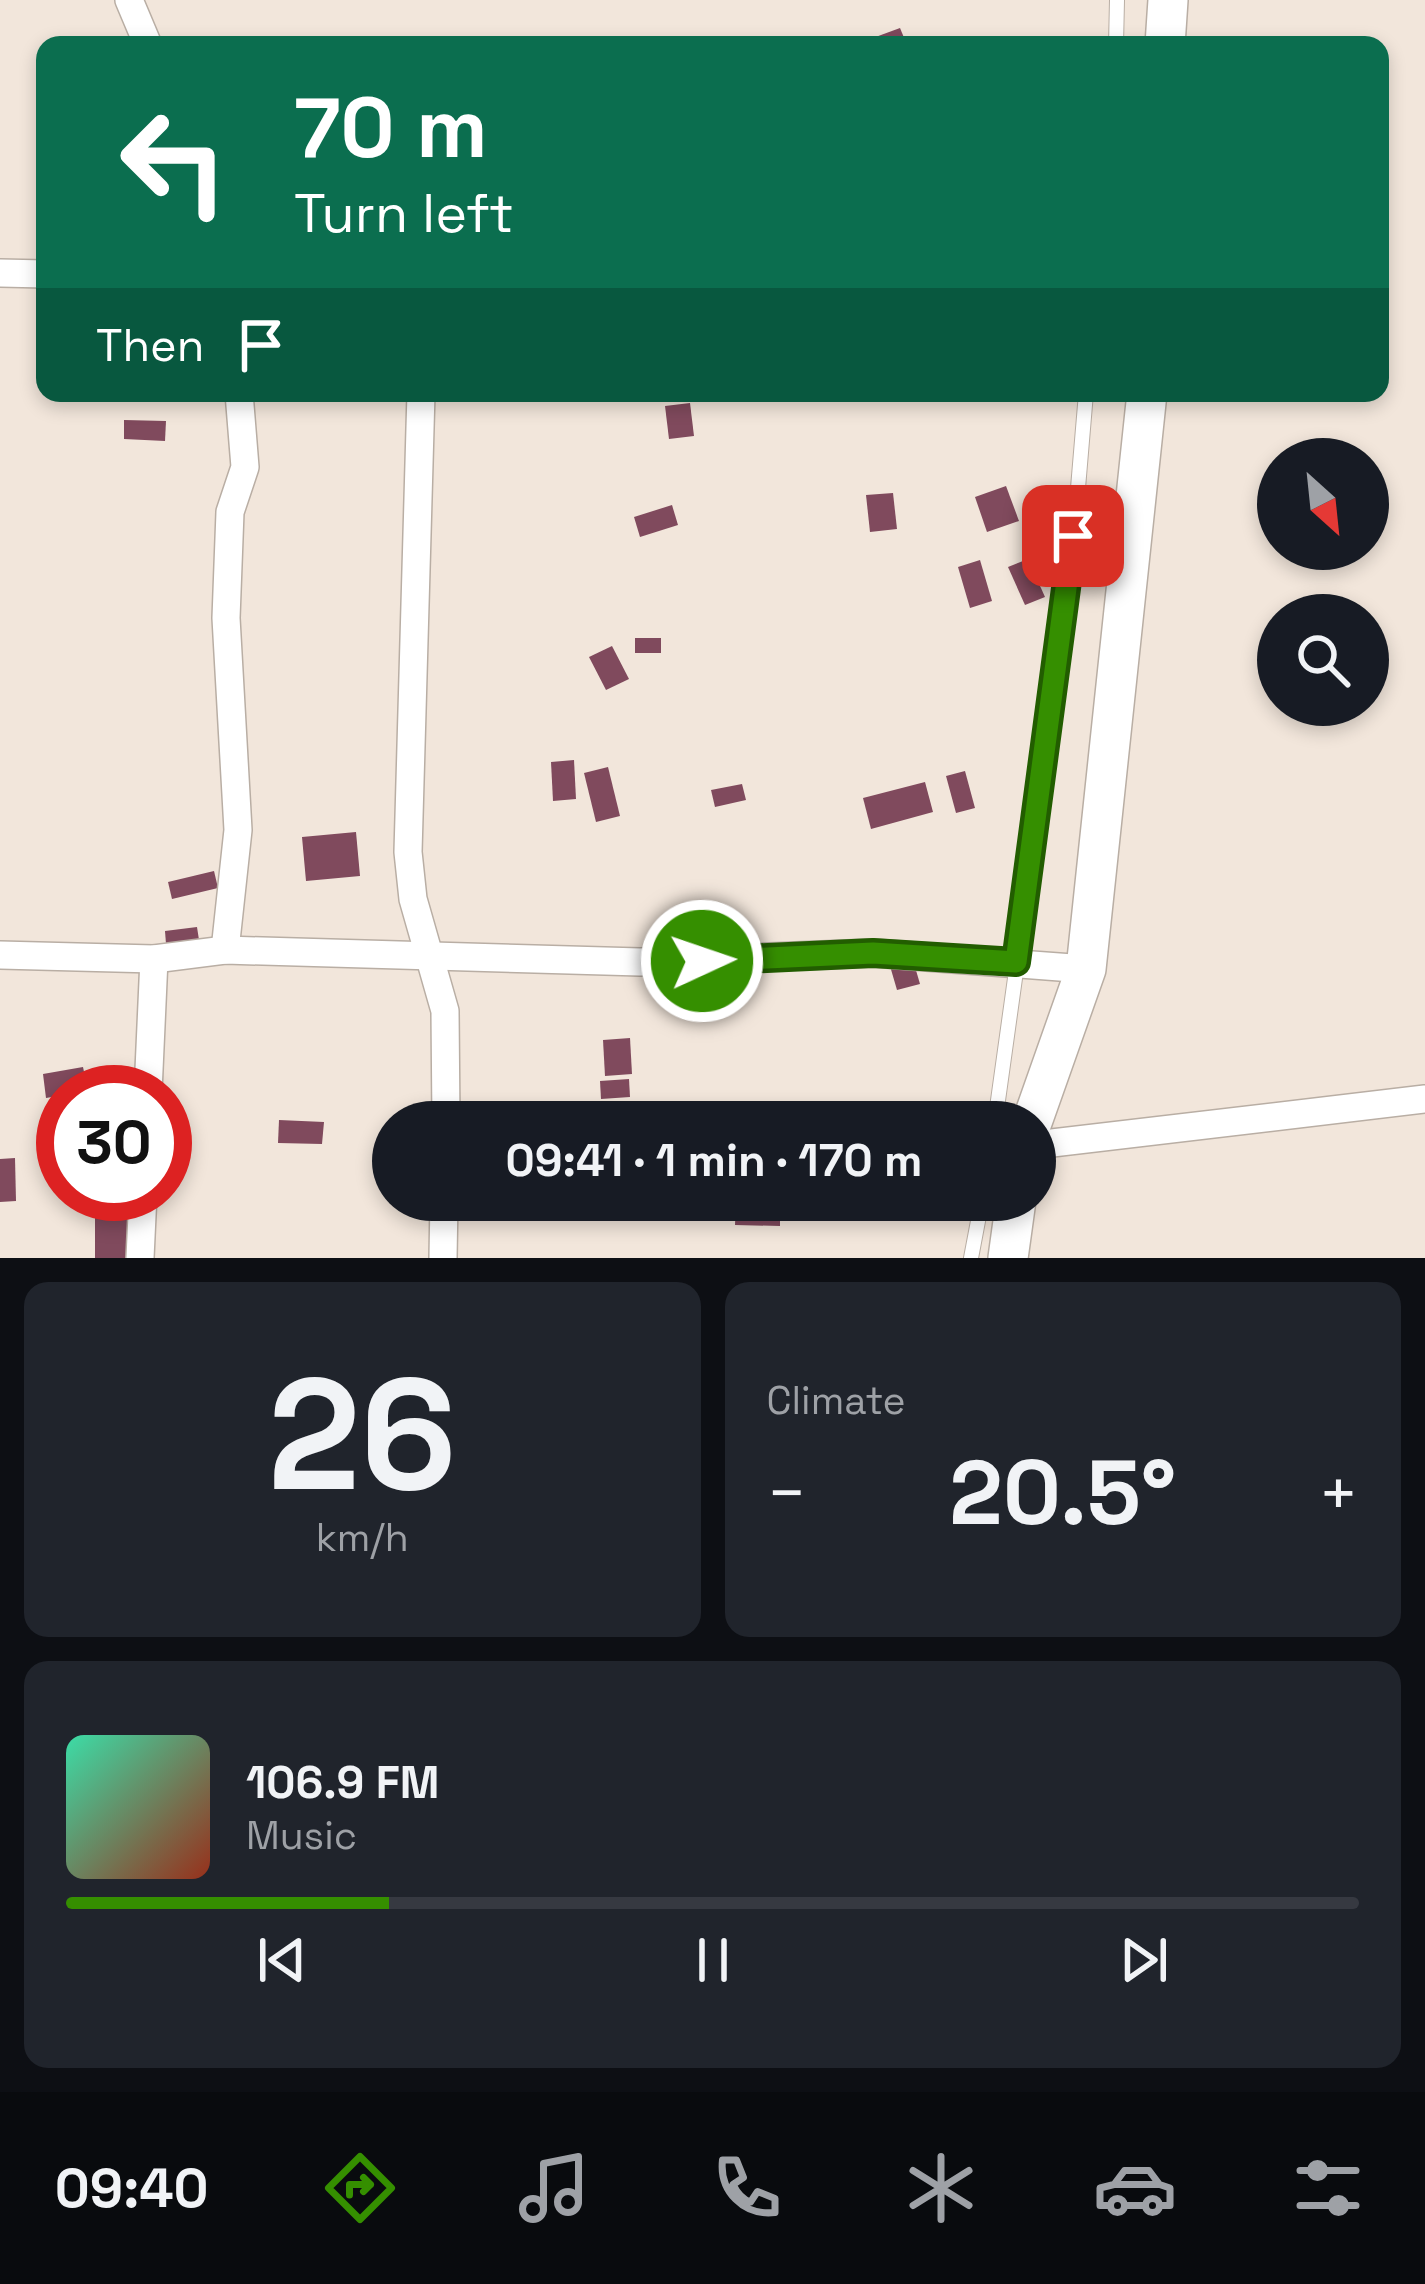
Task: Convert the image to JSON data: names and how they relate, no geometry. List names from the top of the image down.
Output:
{
  "north": "bottom right",
  "page": {
    "turn": ["70 m", "Turn left"],
    "then": "Then",
    "limit": "30",
    "trip": "09:41 · 1 min · 170 m",
    "tile": [
      ["26", "km/h"],
      "Climate"
    ],
    "heat": ["−", "20.5°", "+"],
    "song": ["106.9 FM", "Music"],
    "tabs": "09:40"
  }
}
